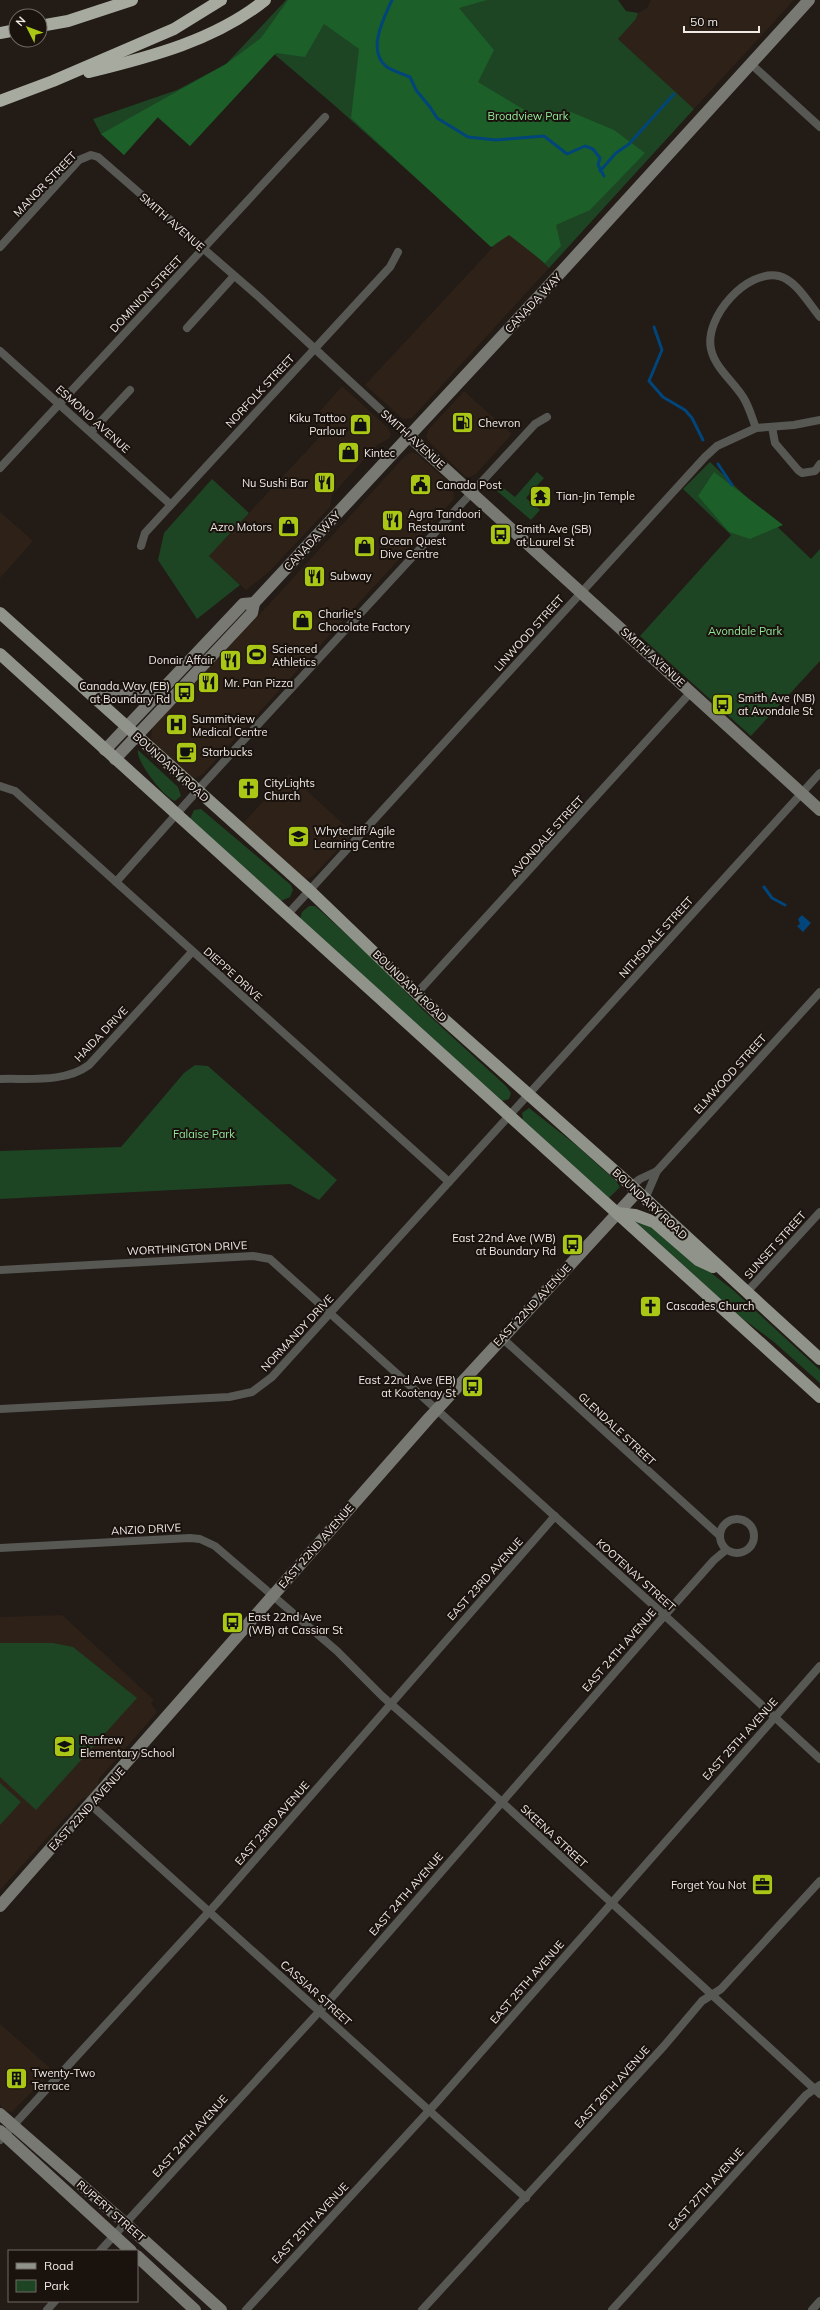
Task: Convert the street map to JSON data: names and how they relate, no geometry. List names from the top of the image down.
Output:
{
  "streets": {
    "main road": ["BOUNDARY ROAD"],
    "street": [
      "MANOR STREET",
      "SMITH AVENUE",
      "DOMINION STREET",
      "CANADA WAY",
      "NORFOLK STREET",
      "ESMOND AVENUE",
      "LINWOOD STREET",
      "AVONDALE STREET",
      "NITHSDALE STREET",
      "DIEPPE DRIVE",
      "HAIDA DRIVE",
      "ELMWOOD STREET",
      "SUNSET STREET",
      "WORTHINGTON DRIVE",
      "EAST 22ND AVENUE",
      "NORMANDY DRIVE",
      "GLENDALE STREET",
      "ANZIO DRIVE",
      "KOOTENAY STREET",
      "EAST 23RD AVENUE",
      "EAST 24TH AVENUE",
      "EAST 25TH AVENUE",
      "SKEENA STREET",
      "CASSIAR STREET",
      "EAST 26TH AVENUE",
      "EAST 27TH AVENUE",
      "RUPERT STREET"
    ]
  },
  "crossings": [
    ["MANOR STREET", "SMITH AVENUE"],
    ["SMITH AVENUE", "DOMINION STREET"],
    ["SMITH AVENUE", "CANADA WAY"],
    ["SMITH AVENUE", "NORFOLK STREET"],
    ["SMITH AVENUE", "LINWOOD STREET"],
    ["SMITH AVENUE", "AVONDALE STREET"],
    ["SMITH AVENUE", "NITHSDALE STREET"],
    ["DOMINION STREET", "ESMOND AVENUE"],
    ["CANADA WAY", "BOUNDARY ROAD"],
    ["NORFOLK STREET", "ESMOND AVENUE"],
    ["LINWOOD STREET", "BOUNDARY ROAD"],
    ["BOUNDARY ROAD", "AVONDALE STREET"],
    ["BOUNDARY ROAD", "NITHSDALE STREET"],
    ["BOUNDARY ROAD", "ELMWOOD STREET"],
    ["BOUNDARY ROAD", "SUNSET STREET"],
    ["BOUNDARY ROAD", "EAST 22ND AVENUE"],
    ["NITHSDALE STREET", "NORMANDY DRIVE"],
    ["DIEPPE DRIVE", "HAIDA DRIVE"],
    ["DIEPPE DRIVE", "NORMANDY DRIVE"],
    ["ELMWOOD STREET", "EAST 22ND AVENUE"],
    ["WORTHINGTON DRIVE", "EAST 22ND AVENUE"],
    ["WORTHINGTON DRIVE", "NORMANDY DRIVE"],
    ["WORTHINGTON DRIVE", "KOOTENAY STREET"],
    ["EAST 22ND AVENUE", "GLENDALE STREET"],
    ["EAST 22ND AVENUE", "ANZIO DRIVE"],
    ["EAST 22ND AVENUE", "KOOTENAY STREET"],
    ["EAST 22ND AVENUE", "SKEENA STREET"],
    ["EAST 22ND AVENUE", "CASSIAR STREET"],
    ["GLENDALE STREET", "EAST 24TH AVENUE"],
    ["ANZIO DRIVE", "SKEENA STREET"],
    ["KOOTENAY STREET", "EAST 23RD AVENUE"],
    ["KOOTENAY STREET", "EAST 24TH AVENUE"],
    ["KOOTENAY STREET", "EAST 25TH AVENUE"],
    ["EAST 23RD AVENUE", "SKEENA STREET"],
    ["EAST 23RD AVENUE", "CASSIAR STREET"],
    ["EAST 23RD AVENUE", "RUPERT STREET"],
    ["EAST 24TH AVENUE", "SKEENA STREET"],
    ["EAST 24TH AVENUE", "CASSIAR STREET"],
    ["EAST 24TH AVENUE", "RUPERT STREET"],
    ["EAST 25TH AVENUE", "SKEENA STREET"],
    ["EAST 25TH AVENUE", "CASSIAR STREET"],
    ["SKEENA STREET", "EAST 26TH AVENUE"],
    ["SKEENA STREET", "EAST 27TH AVENUE"],
    ["CASSIAR STREET", "EAST 26TH AVENUE"]
  ],
  "parks": ["Broadview Park", "Avondale Park", "Falaise Park"],
  "places": {
    "fuel station": ["Chevron"],
    "shop": [
      "Kiku Tattoo Parlour",
      "Kintec",
      "Azro Motors",
      "Ocean Quest Dive Centre",
      "Charlie's Chocolate Factory"
    ],
    "restaurant": [
      "Nu Sushi Bar",
      "Agra Tandoori Restaurant",
      "Subway",
      "Donair Affair",
      "Mr. Pan Pizza"
    ],
    "public building": ["Canada Post"],
    "temple": ["Tian-Jin Temple"],
    "bus stop": [
      "Smith Ave (SB) at Laurel St",
      "Canada Way (EB) at Boundary Rd",
      "Smith Ave (NB) at Avondale St",
      "East 22nd Ave (WB) at Boundary Rd",
      "East 22nd Ave (EB) at Kootenay St",
      "East 22nd Ave (WB) at Cassiar St"
    ],
    "sports": ["Scienced Athletics"],
    "hospital": ["Summitview Medical Centre"],
    "cafe": ["Starbucks"],
    "church": ["CityLights Church", "Cascades Church"],
    "school or university": ["Whytecliff Agile Learning Centre", "Renfrew Elementary School"],
    "office": ["Forget You Not"],
    "building": ["Twenty-Two Terrace"]
  },
  "legend": ["Road", "Park"],
  "scale_bar": "50 m",
  "north": "top left"
}
